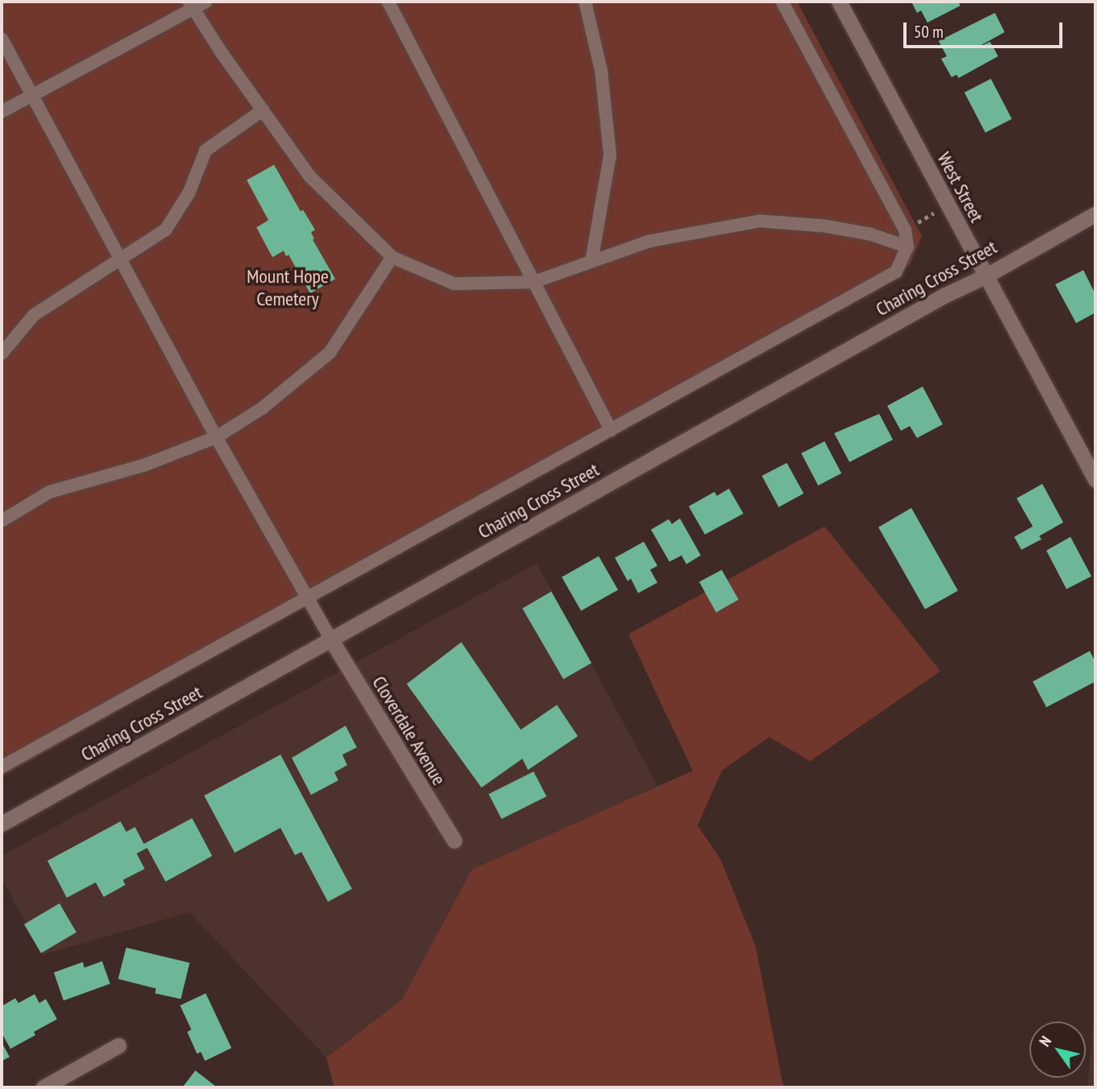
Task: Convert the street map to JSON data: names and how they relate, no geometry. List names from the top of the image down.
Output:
{
  "streets": {
    "main road": ["West Street", "Charing Cross Street", "Cloverdale Avenue"]
  },
  "crossings": [
    ["West Street", "Charing Cross Street"],
    ["Charing Cross Street", "Cloverdale Avenue"]
  ],
  "parks": ["Mount Hope Cemetery"],
  "scale_bar": "50 m",
  "north": "top left"
}
